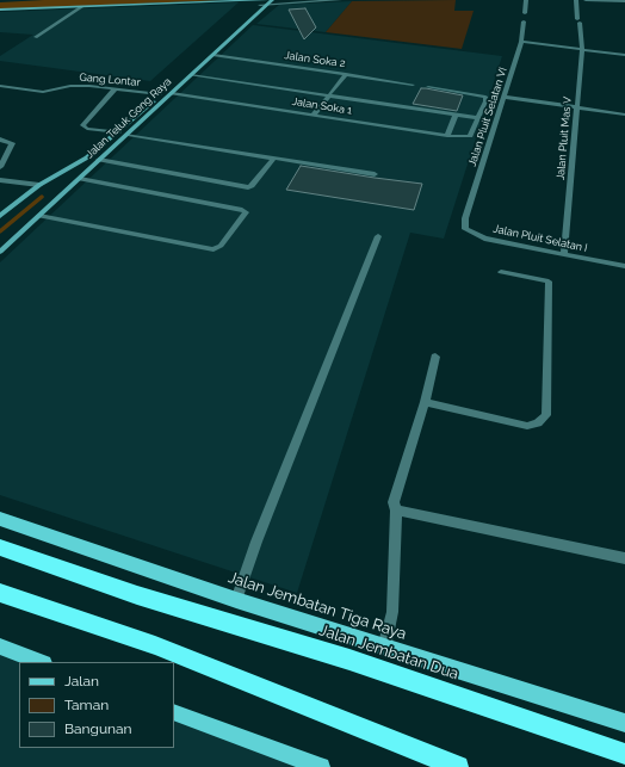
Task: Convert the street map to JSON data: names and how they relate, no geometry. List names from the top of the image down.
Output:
{
  "streets": {
    "highway": ["Jalan Jembatan Dua"],
    "main road": ["Jalan Teluk Gong Raya", "Jalan Jembatan Tiga Raya"],
    "street": [
      "Jalan Soka 2",
      "Gang Lontar",
      "Jalan Soka 1",
      "Jalan Pluit Selatan VI",
      "Jalan Pluit Mas V",
      "Jalan Pluit Selatan I"
    ]
  },
  "crossings": [
    ["Jalan Soka 2", "Jalan Teluk Gong Raya"],
    ["Gang Lontar", "Jalan Teluk Gong Raya"],
    ["Jalan Soka 1", "Jalan Teluk Gong Raya"],
    ["Jalan Pluit Selatan VI", "Jalan Pluit Selatan I"],
    ["Jalan Pluit Mas V", "Jalan Pluit Selatan I"]
  ],
  "legend": ["Jalan", "Taman", "Bangunan"]
}
